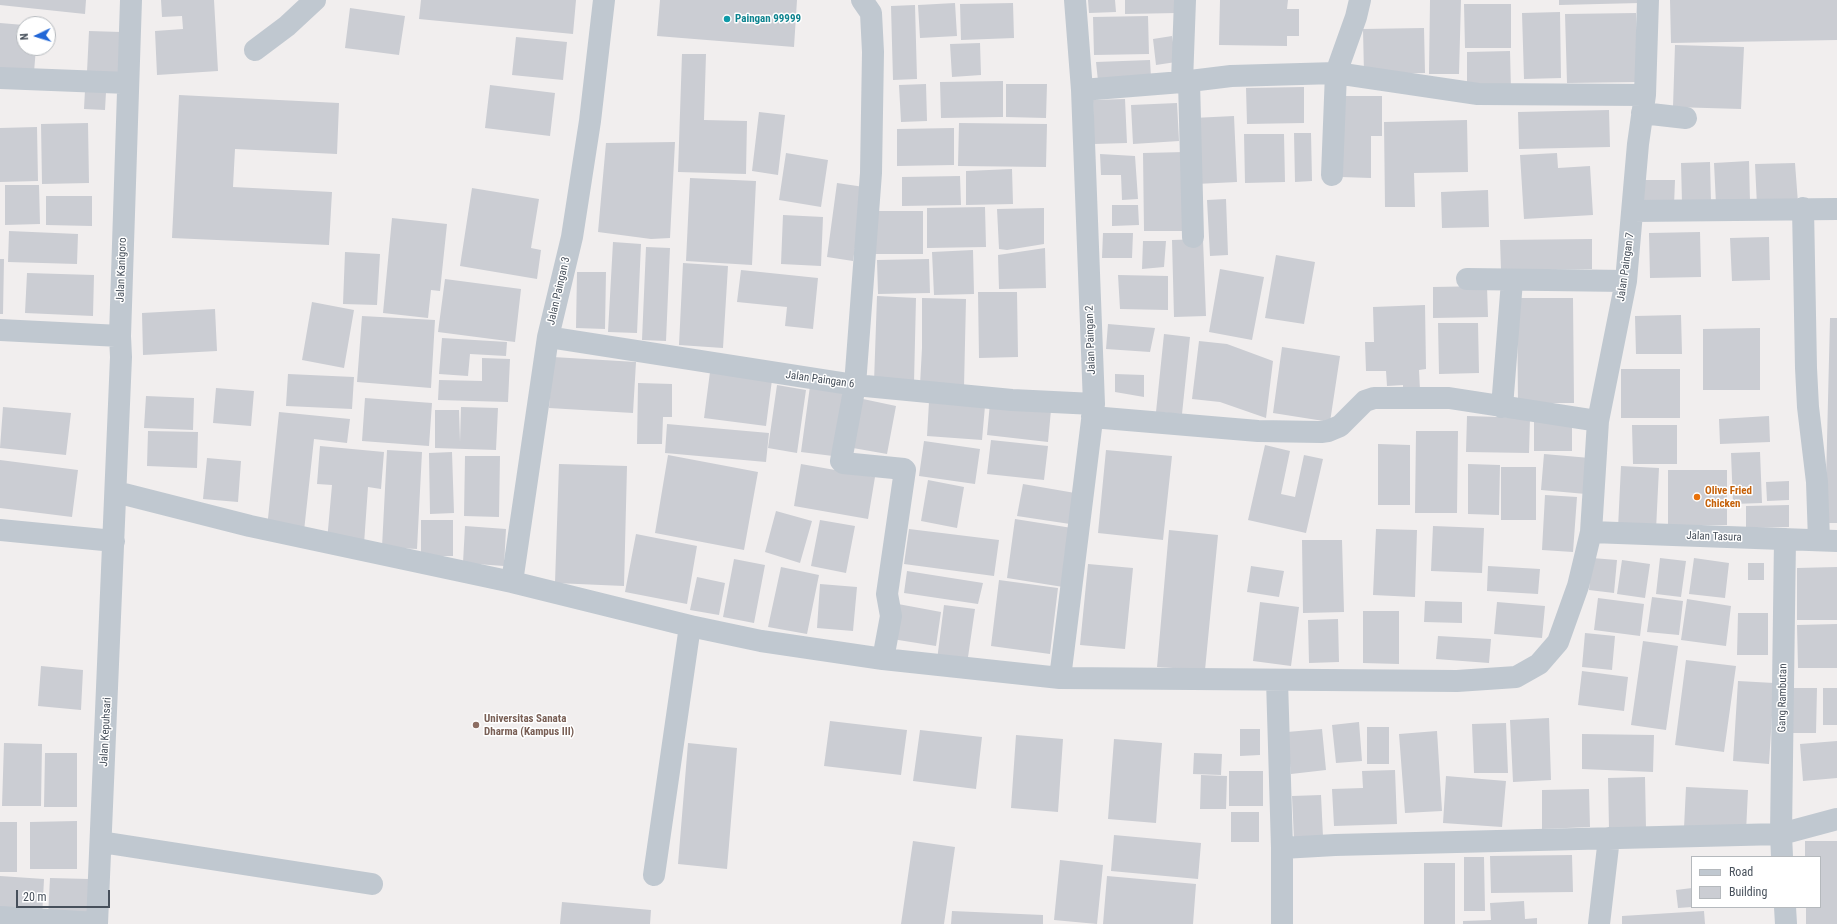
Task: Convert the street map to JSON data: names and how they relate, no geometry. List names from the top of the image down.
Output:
{
  "streets": {
    "street": [
      "Jalan Paingan 7",
      "Jalan Kanigoro",
      "Jalan Paingan 3",
      "Jalan Paingan 2",
      "Jalan Paingan 6",
      "Jalan Tasura",
      "Gang Rambutan",
      "Jalan Kepuhsari"
    ]
  },
  "crossings": [
    ["Jalan Paingan 7", "Jalan Kanigoro"],
    ["Jalan Paingan 7", "Jalan Paingan 3"],
    ["Jalan Paingan 7", "Jalan Paingan 2"],
    ["Jalan Paingan 7", "Jalan Paingan 6"],
    ["Jalan Paingan 7", "Jalan Tasura"],
    ["Jalan Kanigoro", "Jalan Kepuhsari"],
    ["Jalan Paingan 3", "Jalan Paingan 6"],
    ["Jalan Paingan 2", "Jalan Paingan 6"],
    ["Jalan Tasura", "Gang Rambutan"]
  ],
  "places": ["Paingan 99999", "Olive Fried Chicken", "Universitas Sanata Dharma (Kampus III)"],
  "legend": ["Road", "Building"],
  "scale_bar": "20 m",
  "north": "left"
}
